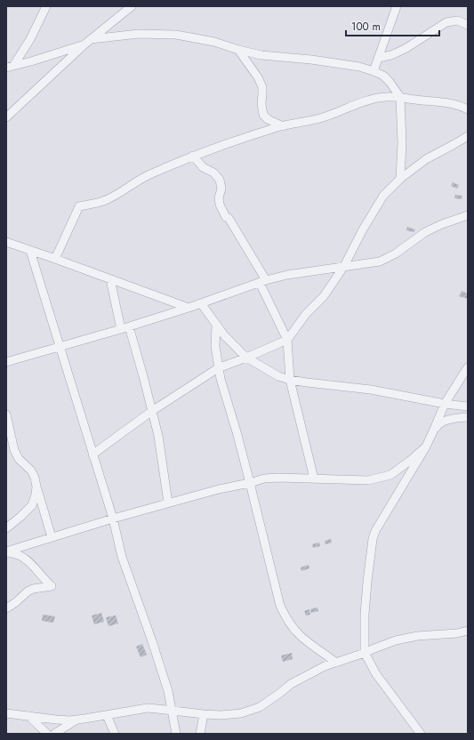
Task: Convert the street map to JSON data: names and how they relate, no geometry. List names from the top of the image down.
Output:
{
  "scale_bar": "100 m"
}
